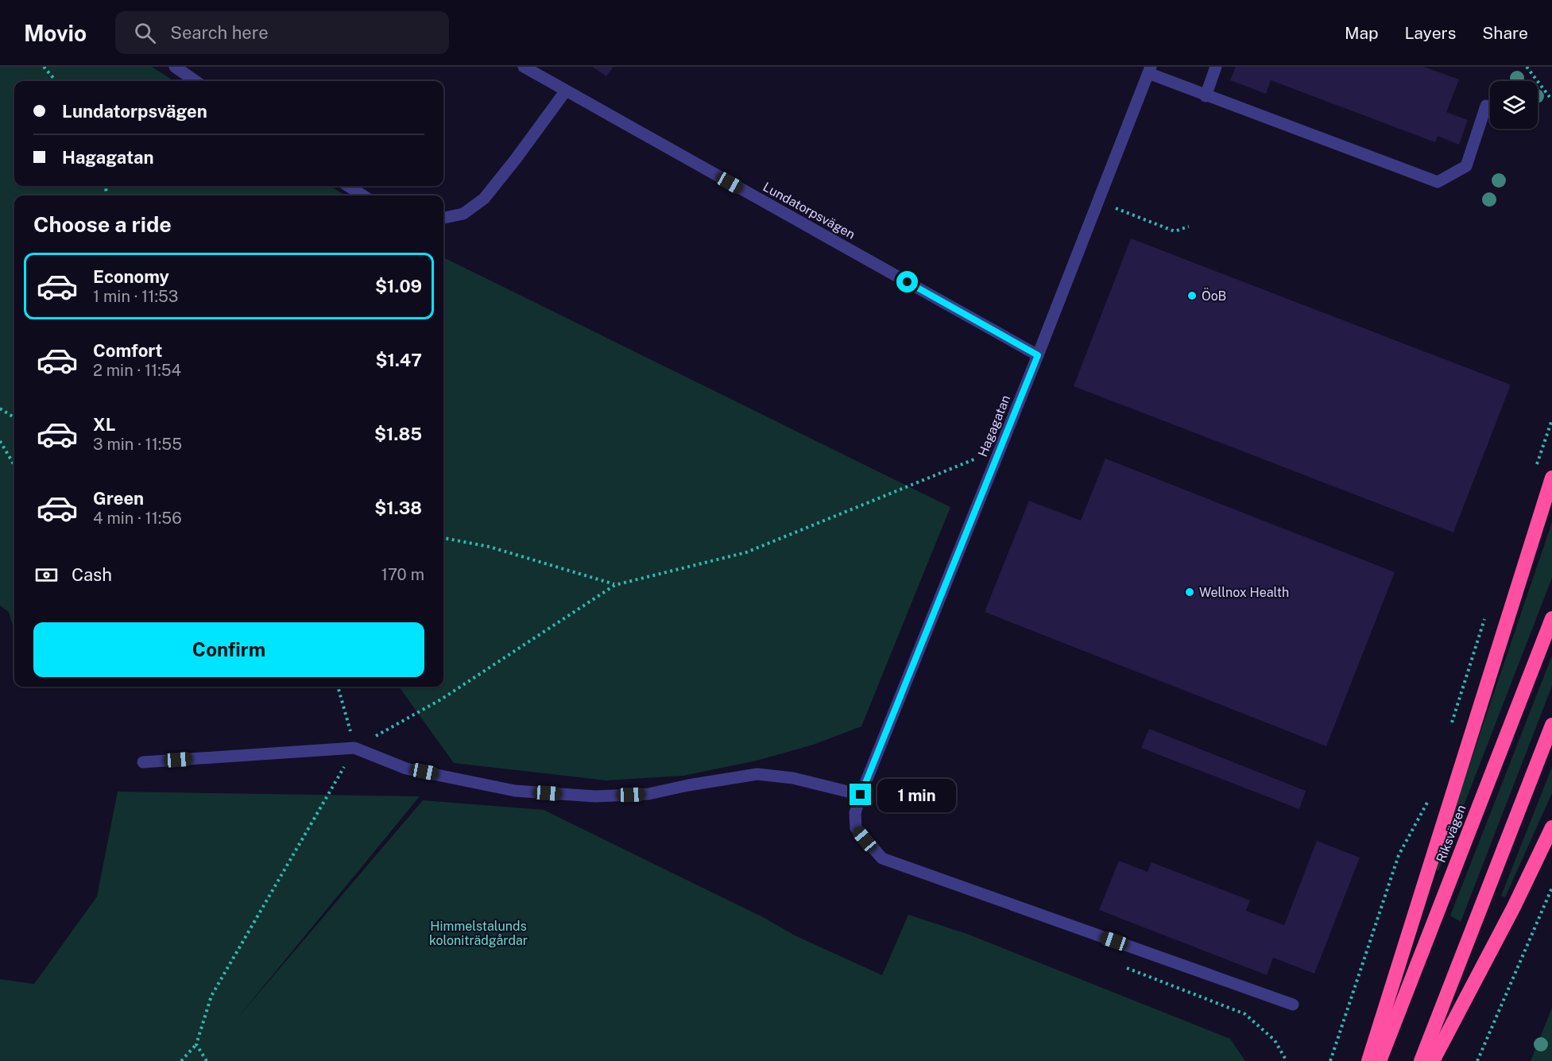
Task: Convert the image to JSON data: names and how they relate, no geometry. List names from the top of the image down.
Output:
{
  "streets": {
    "highway": ["Riksvägen"],
    "street": ["Lundatorpsvägen", "Hagagatan"]
  },
  "crossings": [
    ["Lundatorpsvägen", "Hagagatan"]
  ],
  "parks": ["Himmelstalunds koloniträdgårdar"],
  "places": ["ÖoB", "Wellnox Health"],
  "page": {
    "header": "Movio",
    "search": "Search here",
    "nav": ["Map", "Layers", "Share"],
    "banner": ["Lundatorpsvägen", "Hagagatan"],
    "heading": "Choose a ride",
    "list": [
      {
        "name": "Economy",
        "note": "1 min · 11:53",
        "value": "$1.09"
      },
      {
        "name": "Comfort",
        "note": "2 min · 11:54",
        "value": "$1.47"
      },
      {
        "name": "XL",
        "note": "3 min · 11:55",
        "value": "$1.85"
      },
      {
        "name": "Green",
        "note": "4 min · 11:56",
        "value": "$1.38"
      }
    ],
    "pay": ["Cash", "170 m"],
    "buttons": "Confirm",
    "bubble": "1 min"
  }
}
